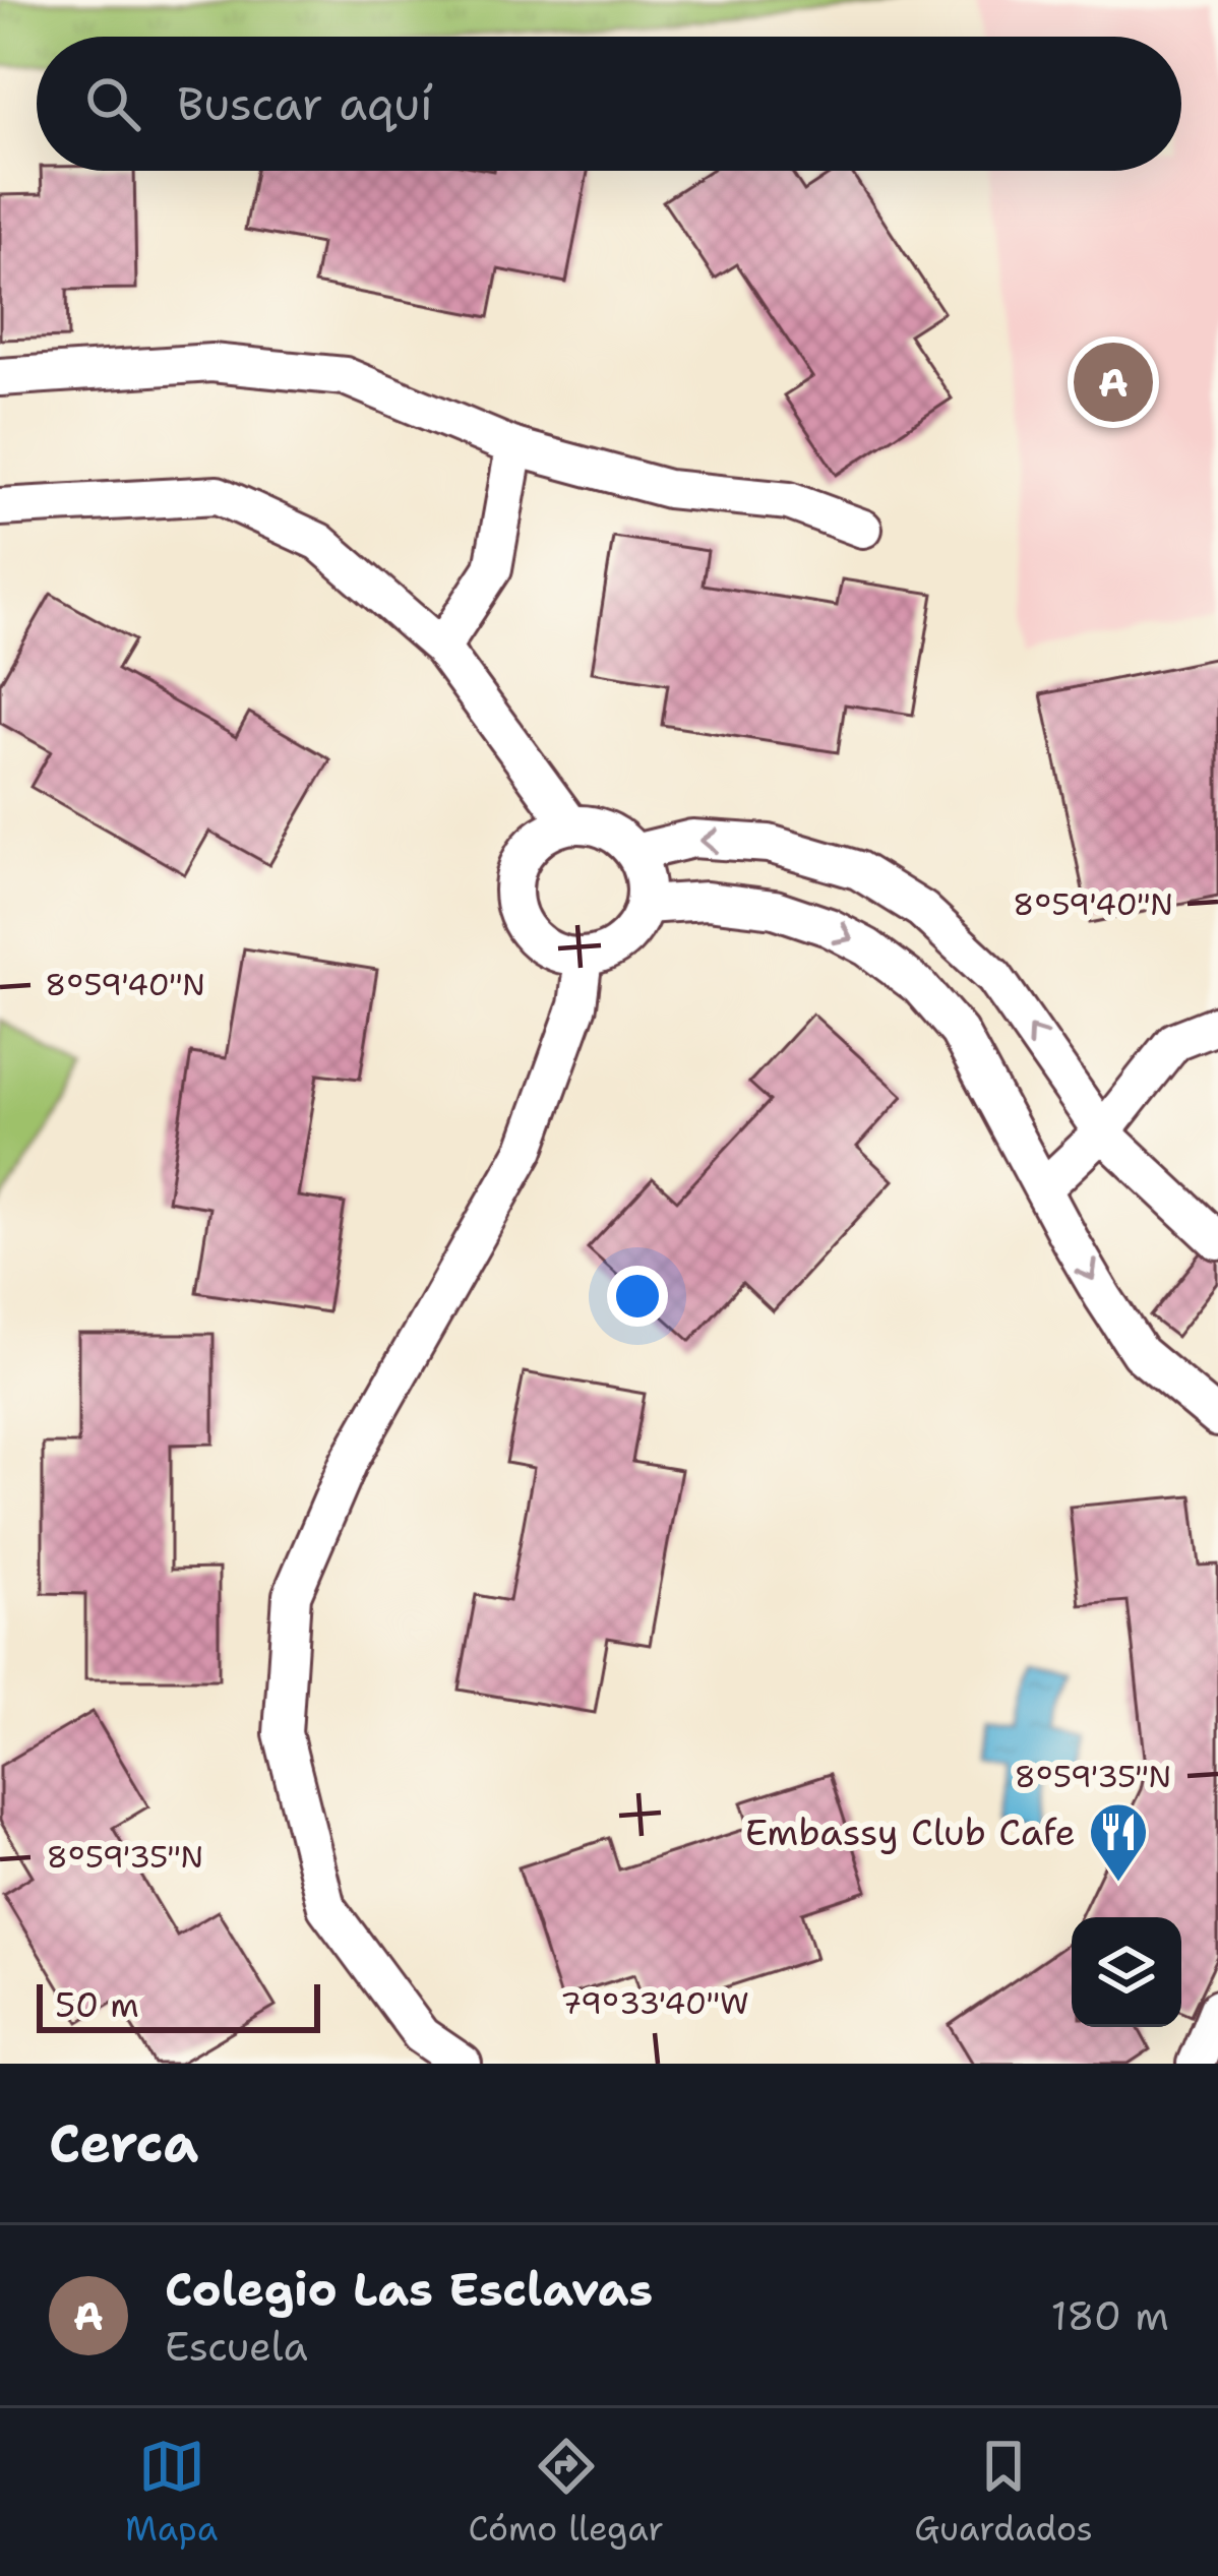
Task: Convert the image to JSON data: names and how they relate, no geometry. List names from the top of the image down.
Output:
{
  "places": {
    "restaurant": ["Embassy Club Cafe"]
  },
  "scale_bar": "50 m",
  "page": {
    "search": "Buscar aquí",
    "pins": "A",
    "scale": "50 m",
    "heading": "Cerca",
    "list": [
      {
        "mark": "A",
        "name": "Colegio Las Esclavas",
        "note": "Escuela",
        "value": "180 m"
      }
    ],
    "nav": ["Mapa", "Cómo llegar", "Guardados"]
  },
  "coordinates": ["8°59'40\"N", "8°59'35\"N", "79°33'40\"W"]
}
